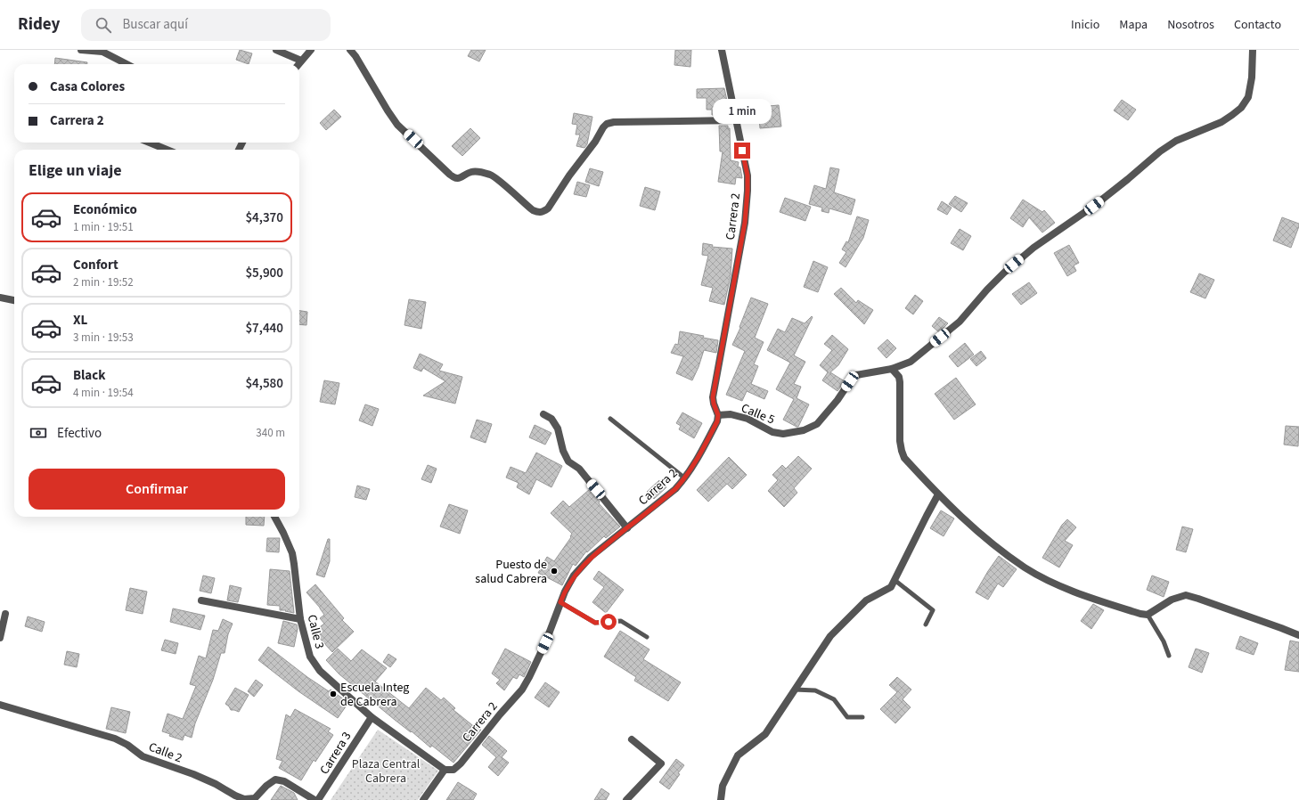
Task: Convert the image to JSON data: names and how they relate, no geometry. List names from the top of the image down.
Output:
{
  "streets": {
    "street": [
      "Carrera 2",
      "Calle 5",
      "Calle 3",
      "Calle 2",
      "Carrera 3"
    ]
  },
  "crossings": [
    ["Carrera 2", "Calle 5"],
    ["Carrera 2", "Calle 3"],
    ["Calle 3", "Carrera 3"]
  ],
  "parks": ["Plaza Central Cabrera"],
  "places": ["Puesto de salud Cabrera", "Escuela Integ de Cabrera"],
  "page": {
    "header": "Ridey",
    "search": "Buscar aquí",
    "nav": [
      "Inicio",
      "Mapa",
      "Nosotros",
      "Contacto"
    ],
    "banner": ["Casa Colores", "Carrera 2"],
    "bubble": "1 min",
    "heading": "Elige un viaje",
    "list": [
      {
        "name": "Económico",
        "note": "1 min · 19:51",
        "value": "$4,370"
      },
      {
        "name": "Confort",
        "note": "2 min · 19:52",
        "value": "$5,900"
      },
      {
        "name": "XL",
        "note": "3 min · 19:53",
        "value": "$7,440"
      },
      {
        "name": "Black",
        "note": "4 min · 19:54",
        "value": "$4,580"
      }
    ],
    "pay": ["Efectivo", "340 m"],
    "buttons": "Confirmar"
  }
}
